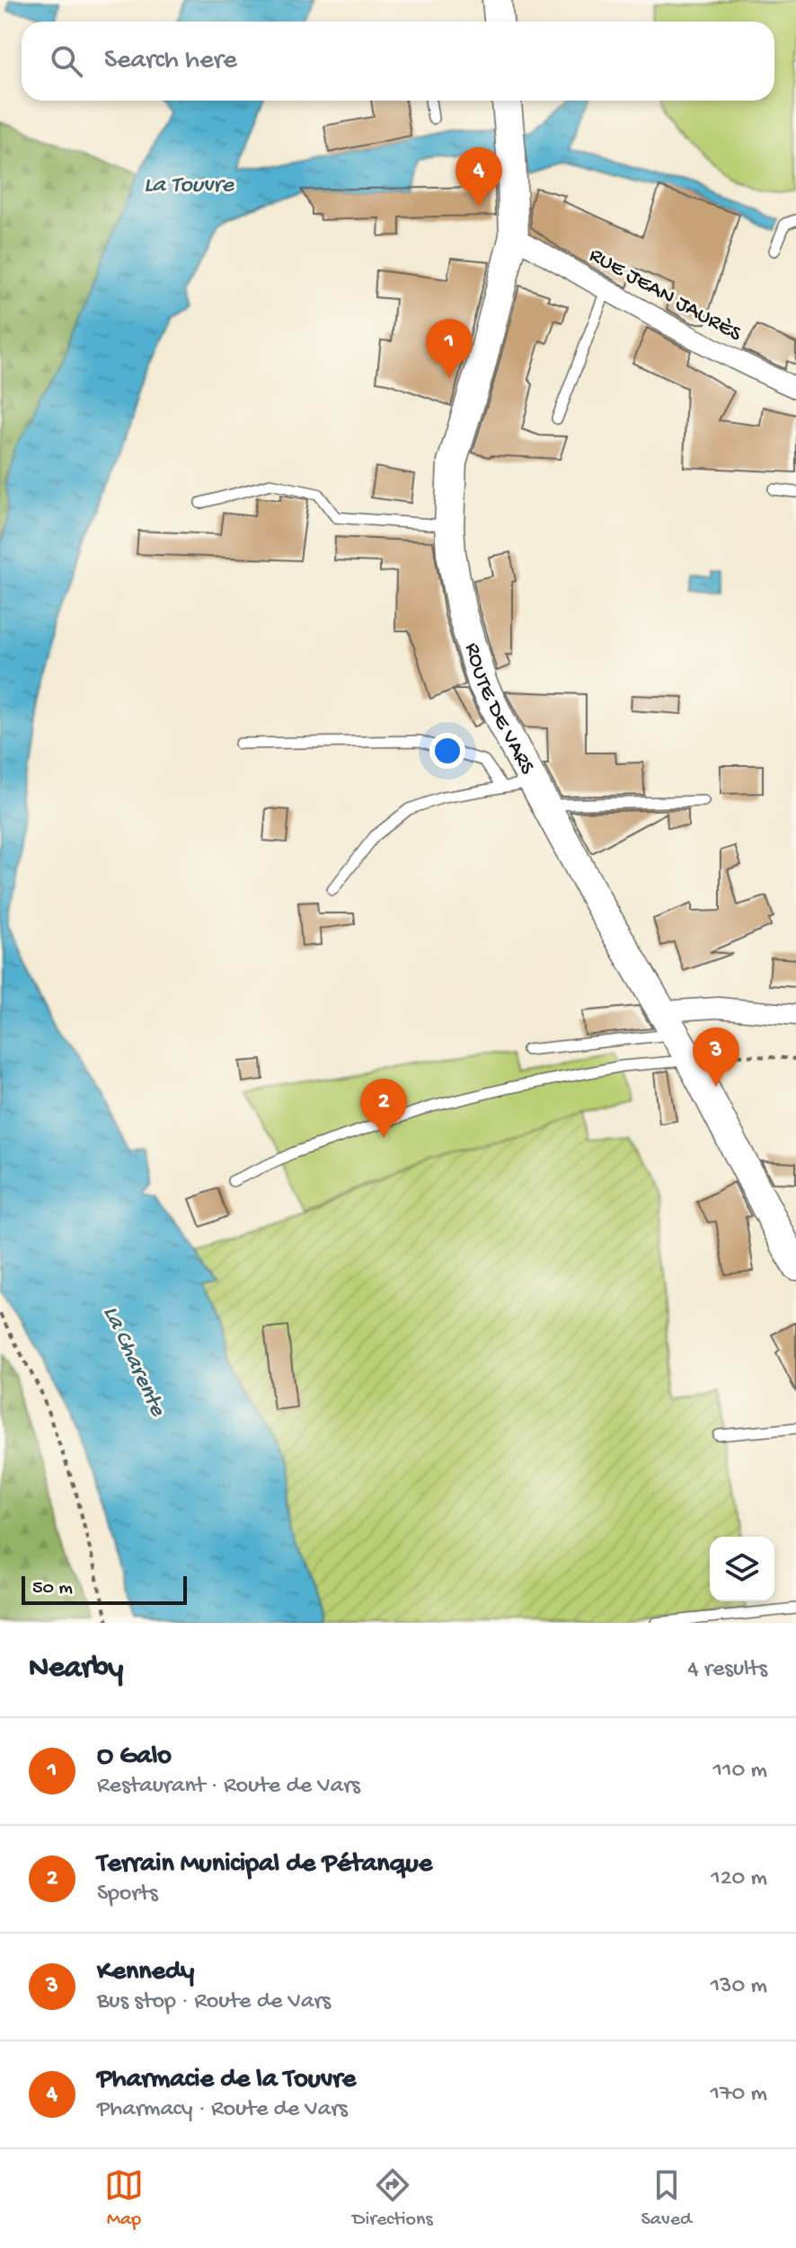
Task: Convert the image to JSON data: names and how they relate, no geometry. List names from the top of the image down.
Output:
{
  "streets": {
    "main road": ["ROUTE DE VARS"],
    "street": ["RUE JEAN JAURÈS"]
  },
  "crossings": [
    ["RUE JEAN JAURÈS", "ROUTE DE VARS"]
  ],
  "water": ["La Touvre", "La Charente"],
  "scale_bar": "50 m",
  "page": {
    "search": "Search here",
    "pins": [
      "4",
      "1",
      "3",
      "2"
    ],
    "scale": "50 m",
    "heading": ["Nearby", "4 results"],
    "list": [
      {
        "mark": "1",
        "name": "O Galo",
        "note": "Restaurant · Route de Vars",
        "value": "110 m"
      },
      {
        "mark": "2",
        "name": "Terrain Municipal de Pétanque",
        "note": "Sports",
        "value": "120 m"
      },
      {
        "mark": "3",
        "name": "Kennedy",
        "note": "Bus stop · Route de Vars",
        "value": "130 m"
      },
      {
        "mark": "4",
        "name": "Pharmacie de la Touvre",
        "note": "Pharmacy · Route de Vars",
        "value": "170 m"
      }
    ],
    "nav": ["Map", "Directions", "Saved"]
  }
}
